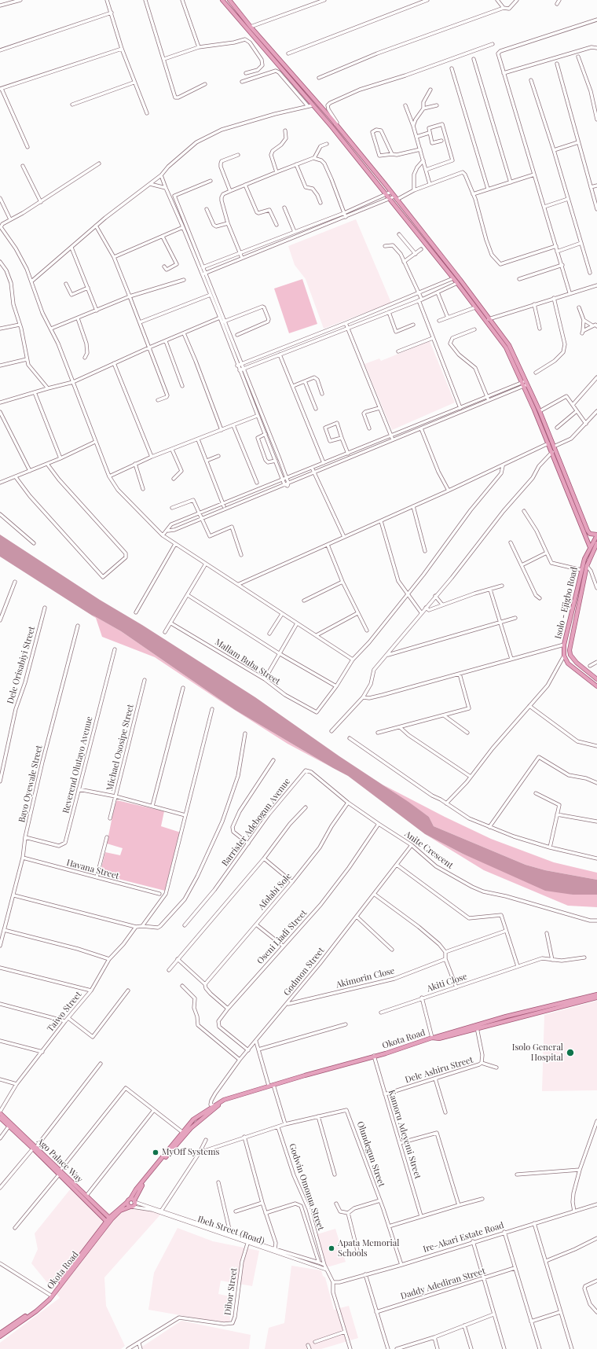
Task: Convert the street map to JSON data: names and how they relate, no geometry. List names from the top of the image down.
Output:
{
  "streets": {
    "main road": ["Isolo - Ejigbo Road", "Okota Road", "Ago Palace Way"],
    "street": [
      "Mallam Buba Street",
      "Dele Orisabiyi Street",
      "Michael Ososipe Street",
      "Reverend Olutayo Avenue",
      "Bayo Oyewale Street",
      "Barrister Adebogun Avenue",
      "Anite Crescent",
      "Havana Street",
      "Afolabi Sole",
      "Oseni Liadi Street",
      "Godmon Street",
      "Akimorin Close",
      "Akiti Close",
      "Taiwo Street",
      "Dele Ashiru Street",
      "Kamoru Adeyemi Street",
      "Olundegun Street",
      "Godwin Omonua Street",
      "Ibeh Street (Road)",
      "Ire-Akari Estate Road",
      "Daddy Adediran Street",
      "Dibor Street"
    ]
  },
  "crossings": [
    ["Reverend Olutayo Avenue", "Bayo Oyewale Street"],
    ["Bayo Oyewale Street", "Havana Street"],
    ["Barrister Adebogun Avenue", "Anite Crescent"],
    ["Barrister Adebogun Avenue", "Afolabi Sole"],
    ["Anite Crescent", "Afolabi Sole"],
    ["Anite Crescent", "Oseni Liadi Street"],
    ["Anite Crescent", "Godmon Street"],
    ["Oseni Liadi Street", "Godmon Street"],
    ["Godmon Street", "Akimorin Close"],
    ["Godmon Street", "Okota Road"],
    ["Taiwo Street", "Ago Palace Way"],
    ["Okota Road", "Dele Ashiru Street"],
    ["Okota Road", "Kamoru Adeyemi Street"],
    ["Okota Road", "Ago Palace Way"],
    ["Okota Road", "Ibeh Street (Road)"],
    ["Dele Ashiru Street", "Kamoru Adeyemi Street"],
    ["Olundegun Street", "Godwin Omonua Street"],
    ["Olundegun Street", "Ire-Akari Estate Road"],
    ["Godwin Omonua Street", "Ibeh Street (Road)"],
    ["Godwin Omonua Street", "Ire-Akari Estate Road"],
    ["Ibeh Street (Road)", "Dibor Street"]
  ],
  "places": ["Isolo General Hospital", "MyOff Systems", "Apata Memorial Schools"]
}
